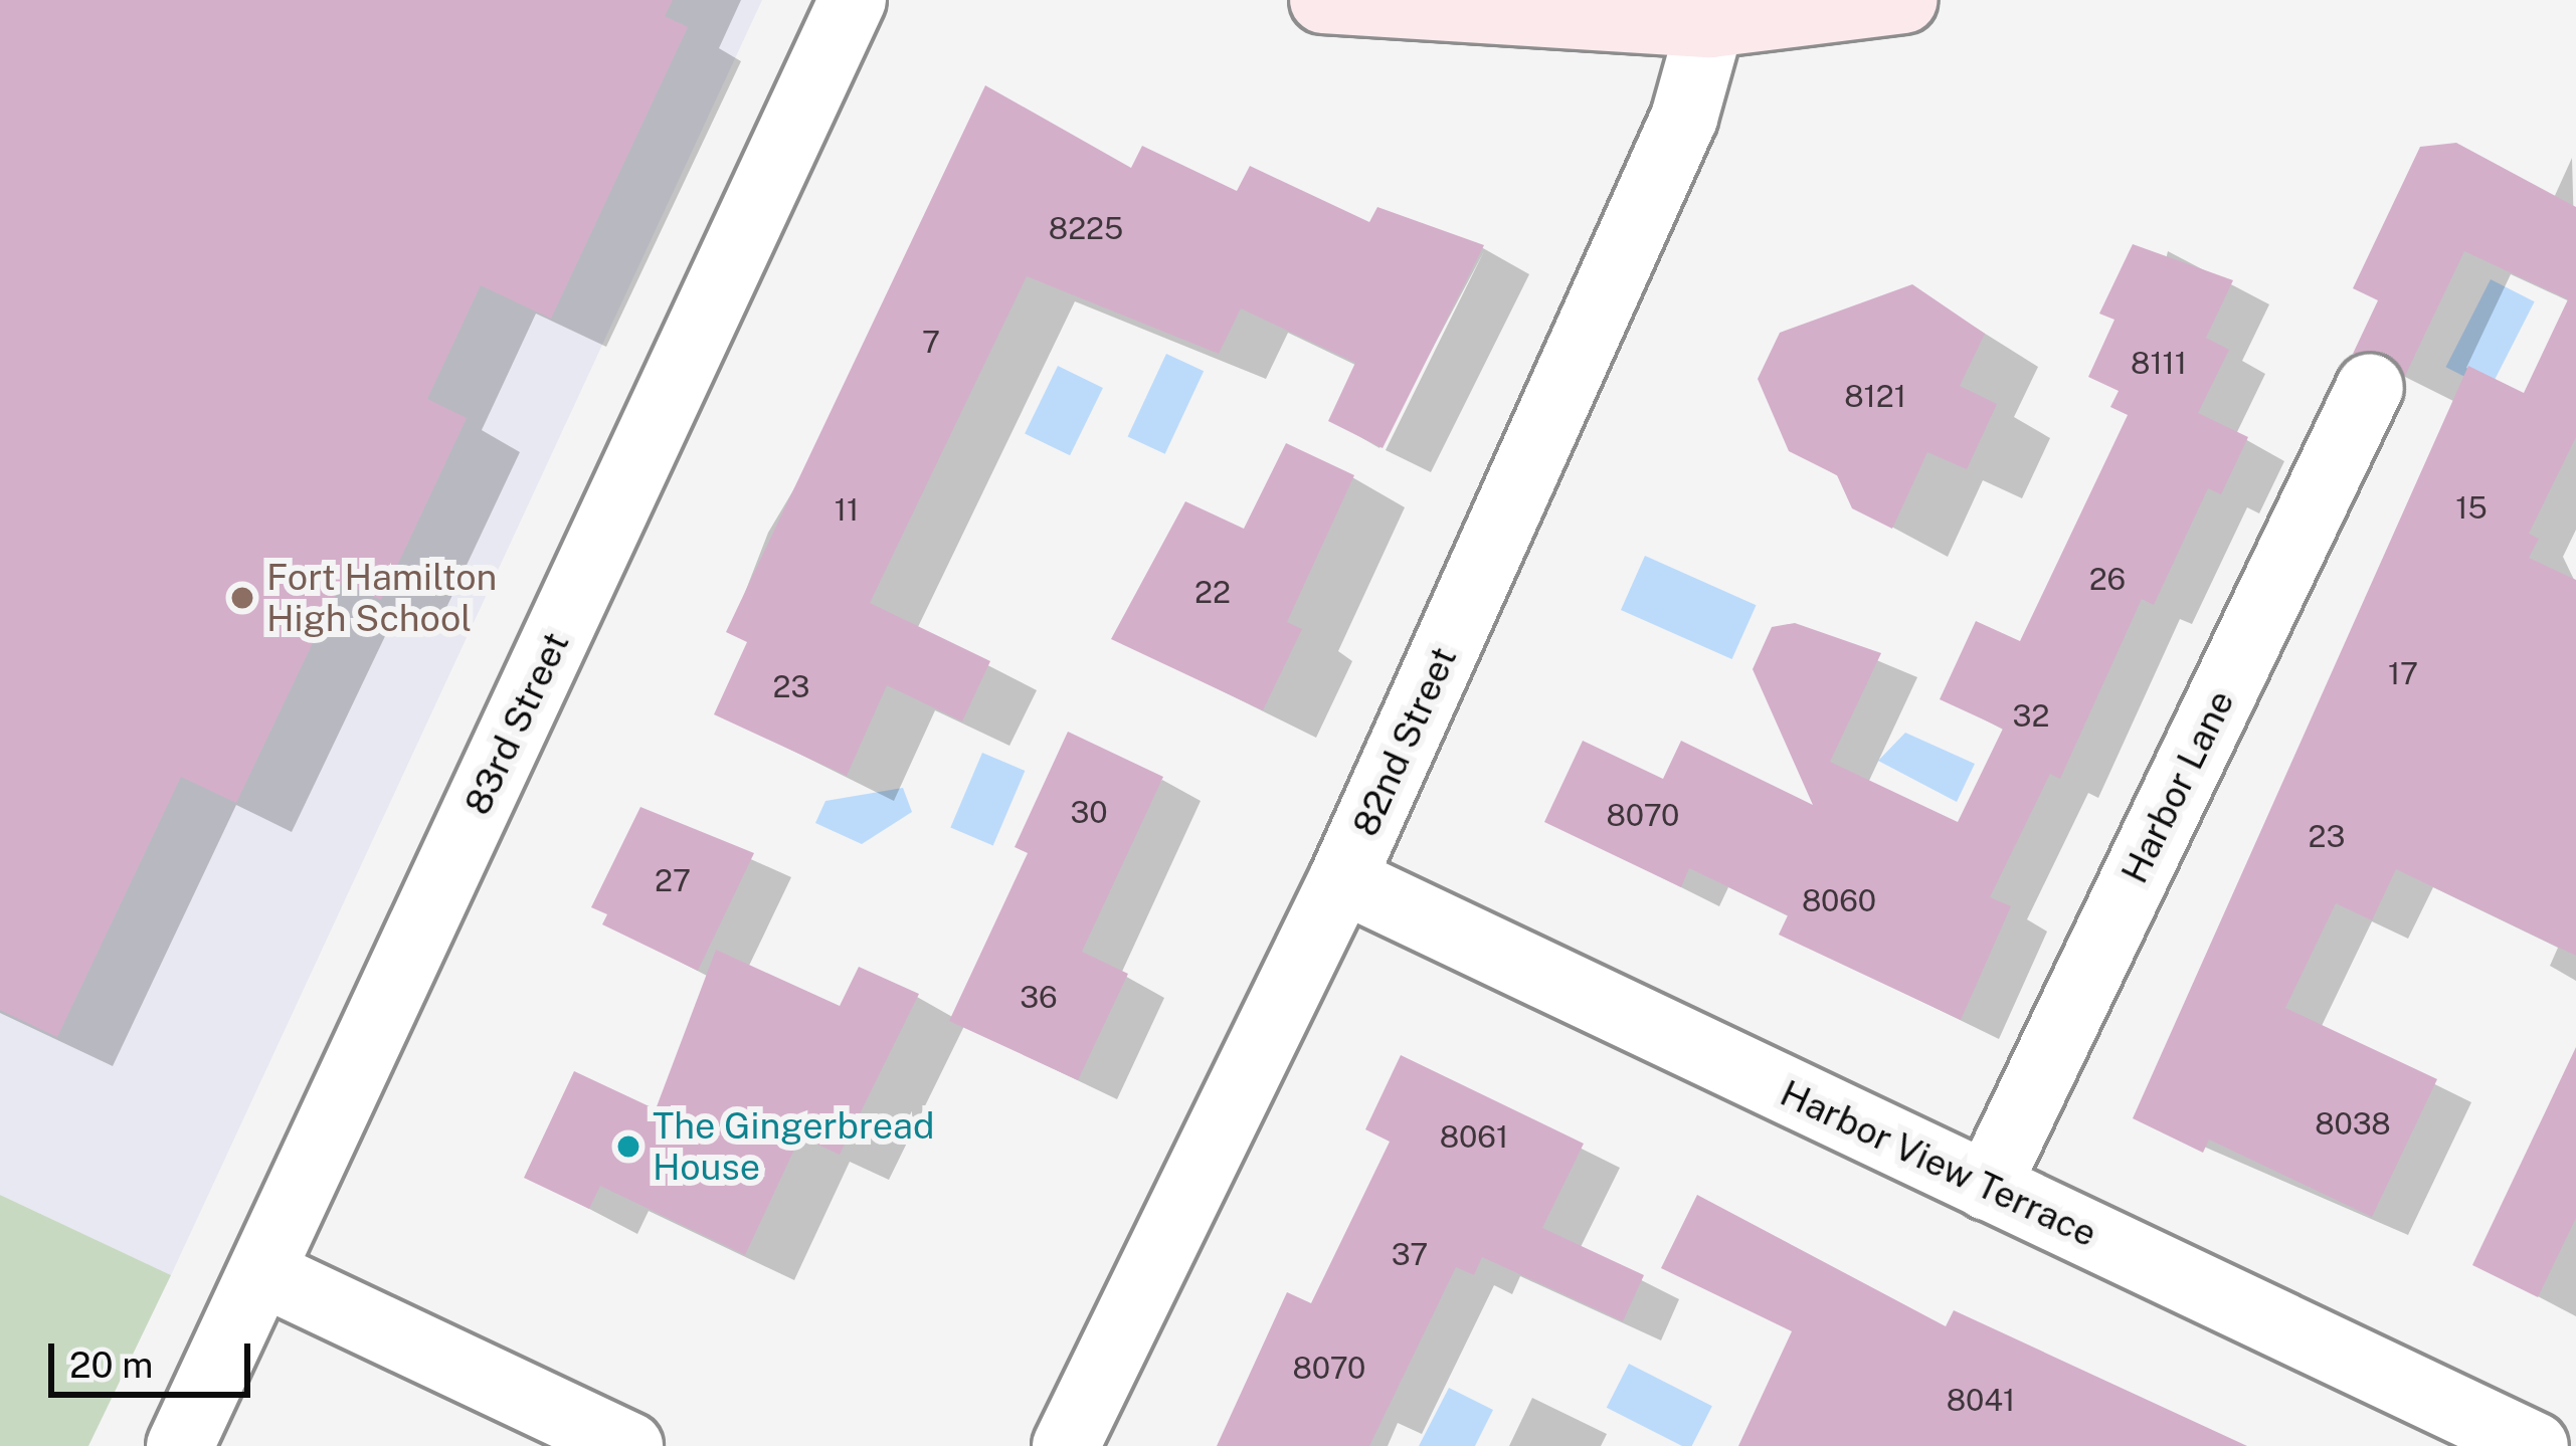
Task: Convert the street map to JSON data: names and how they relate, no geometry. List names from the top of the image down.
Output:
{
  "streets": {
    "street": [
      "83rd Street",
      "82nd Street",
      "Harbor Lane",
      "Harbor View Terrace"
    ]
  },
  "crossings": [
    ["82nd Street", "Harbor View Terrace"],
    ["Harbor Lane", "Harbor View Terrace"]
  ],
  "places": ["Fort Hamilton High School", "The Gingerbread House"],
  "house_numbers": [
    "8225",
    "7",
    "8111",
    "8121",
    "15",
    "11",
    "26",
    "22",
    "17",
    "23",
    "32",
    "30",
    "8070",
    "23",
    "27",
    "8060",
    "36",
    "8038",
    "8061",
    "37",
    "8070",
    "8041"
  ],
  "scale_bar": "20 m"
}
